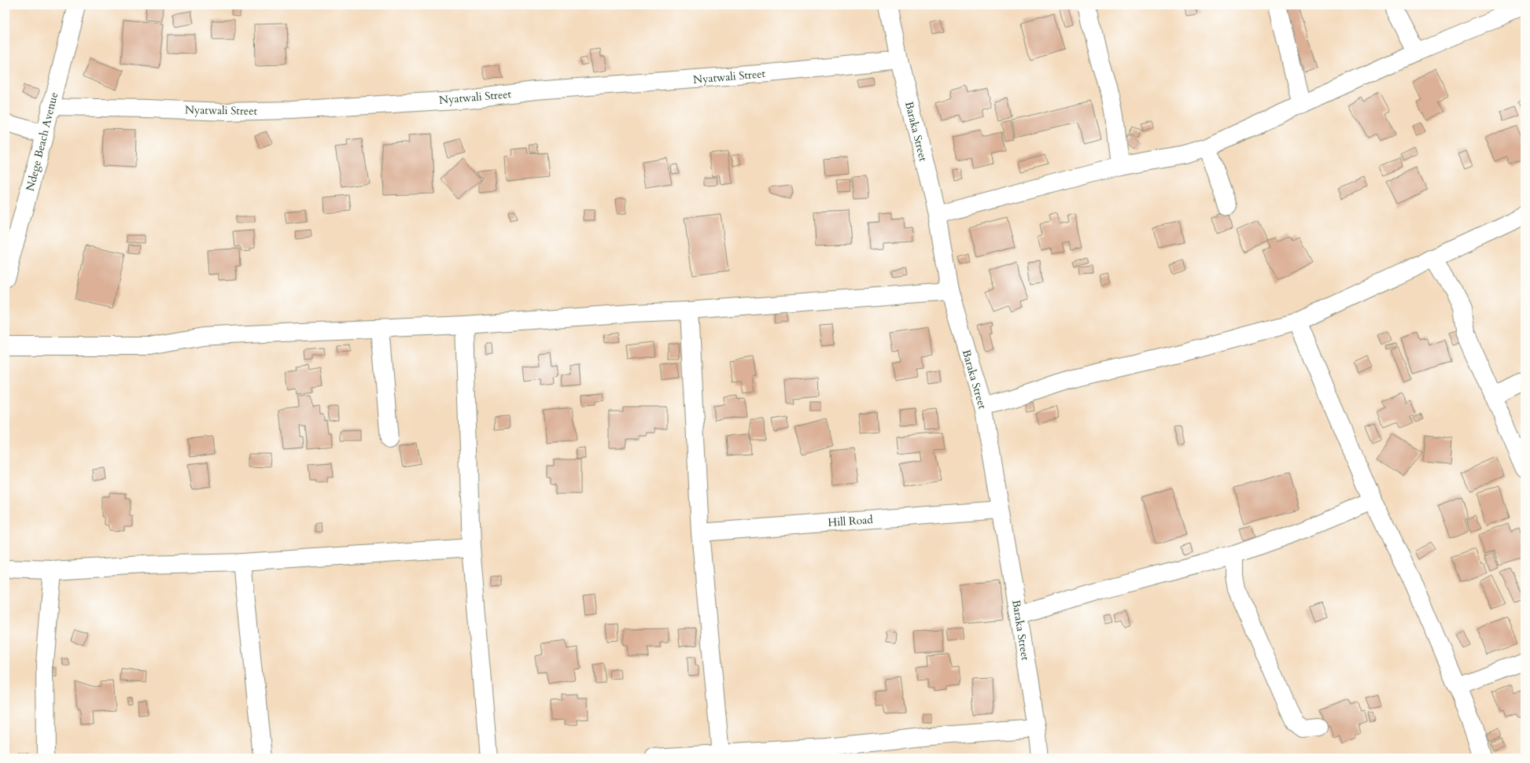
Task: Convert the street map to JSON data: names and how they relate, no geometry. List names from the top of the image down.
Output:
{
  "streets": {
    "street": [
      "Nyatwali Street",
      "Baraka Street",
      "Ndege Beach Avenue",
      "Hill Road"
    ]
  },
  "crossings": [
    ["Nyatwali Street", "Baraka Street"],
    ["Nyatwali Street", "Ndege Beach Avenue"],
    ["Baraka Street", "Hill Road"]
  ]
}
